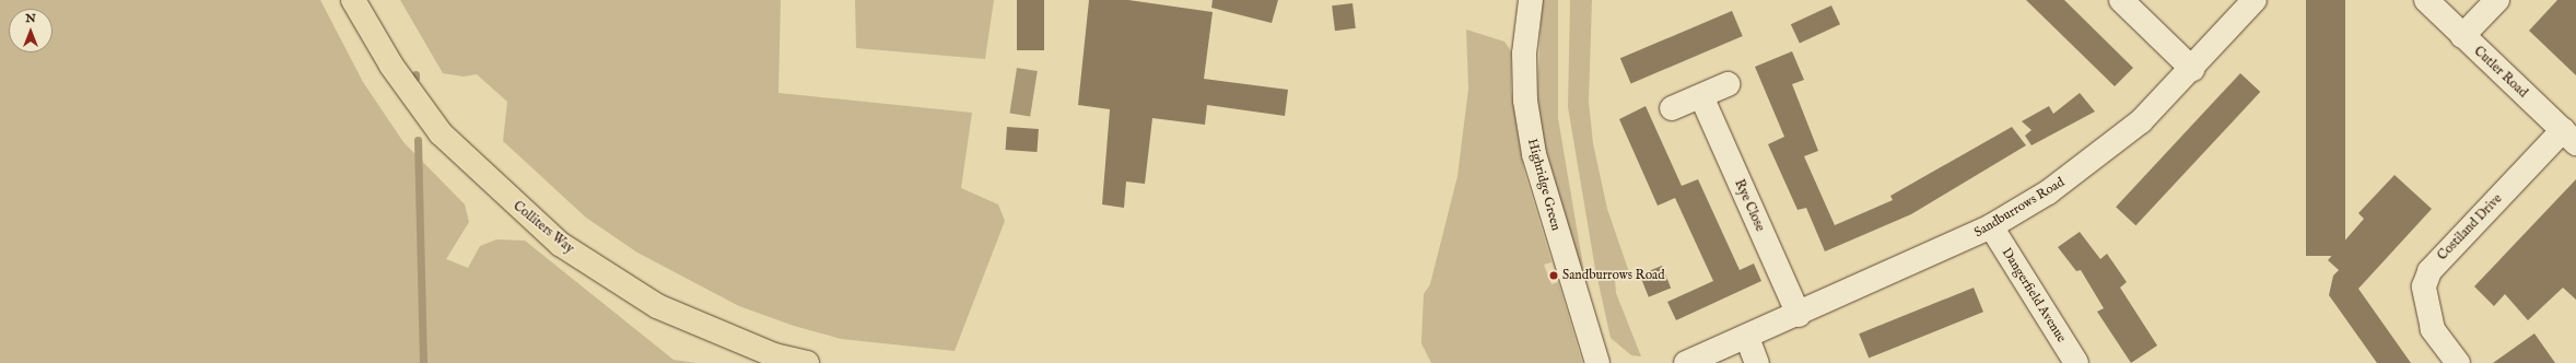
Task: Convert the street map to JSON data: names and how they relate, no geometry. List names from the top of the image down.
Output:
{
  "streets": {
    "highway": ["Colliters Way"],
    "street": [
      "Cutler Road",
      "Highridge Green",
      "Rye Close",
      "Sandburrows Road",
      "Costiland Drive",
      "Dangerfield Avenue"
    ]
  },
  "crossings": [
    ["Cutler Road", "Costiland Drive"],
    ["Rye Close", "Sandburrows Road"],
    ["Sandburrows Road", "Dangerfield Avenue"]
  ],
  "places": ["Sandburrows Road"],
  "north": "top"
}
